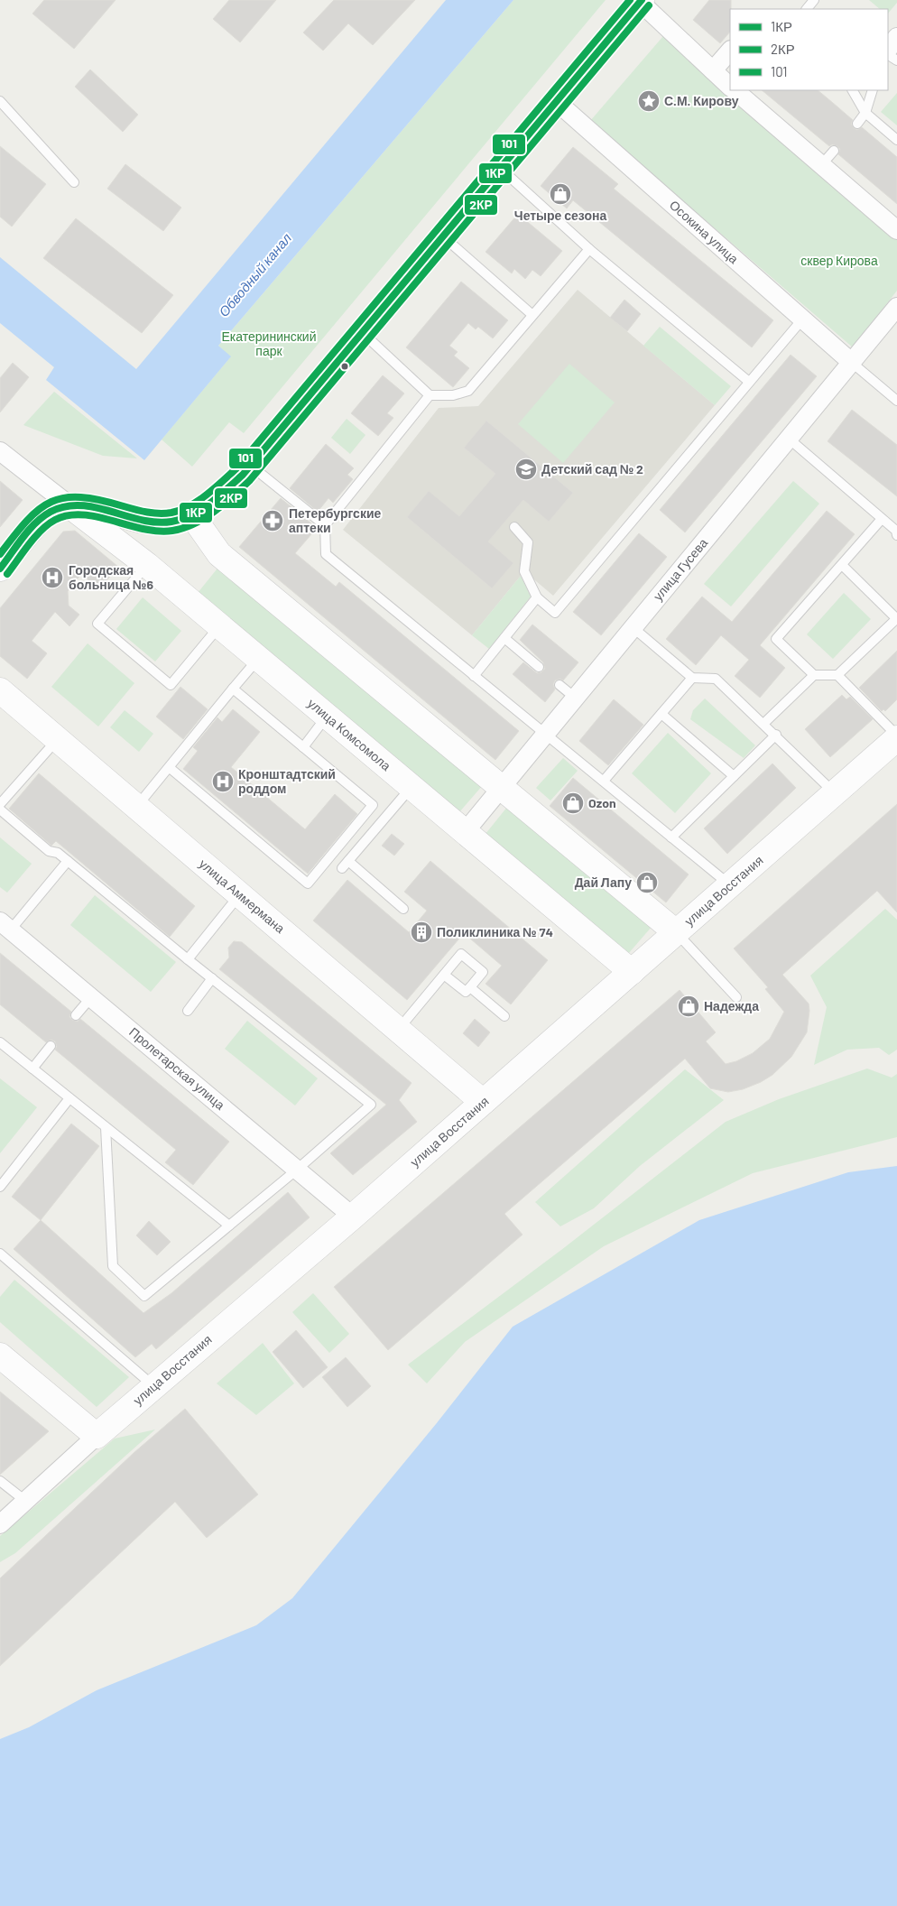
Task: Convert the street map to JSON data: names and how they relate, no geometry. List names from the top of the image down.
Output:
{
  "streets": {
    "street": [
      "Осокина улица",
      "улица Гусева",
      "улица Комсомола",
      "улица Восстания",
      "улица Аммермана",
      "Пролетарская улица"
    ]
  },
  "crossings": [
    ["Осокина улица", "улица Гусева"],
    ["улица Гусева", "улица Комсомола"],
    ["улица Комсомола", "улица Восстания"],
    ["улица Восстания", "улица Аммермана"],
    ["улица Восстания", "Пролетарская улица"]
  ],
  "water": ["Обводный канал"],
  "parks": ["сквер Кирова", "Екатерининский парк"],
  "places": {
    "place": ["С.М. Кирову"],
    "shop": [
      "Четыре сезона",
      "Ozon",
      "Дай Лапу",
      "Надежда"
    ],
    "school or university": ["Детский сад № 2"],
    "pharmacy": ["Петербургские аптеки"],
    "hospital": ["Городская больница №6", "Кронштадтский роддом"],
    "building": ["Поликлиника № 74"]
  },
  "lines": ["transit line 1КР", "transit line 101", "transit line 2КР"],
  "legend": ["1КР", "2КР", "101"]
}
